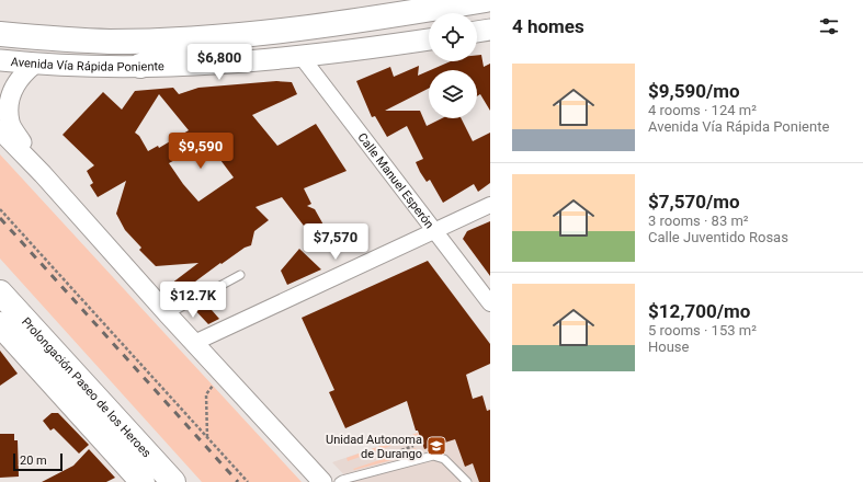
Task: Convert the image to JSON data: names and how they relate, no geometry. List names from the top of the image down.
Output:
{
  "streets": {
    "main road": ["Avenida Vía Rápida Poniente", "Prolongación Paseo de los Heroes"],
    "street": ["Calle Manuel Esperón"]
  },
  "crossings": [
    ["Avenida Vía Rápida Poniente", "Calle Manuel Esperón"]
  ],
  "places": {
    "school or university": ["Unidad Autonoma de Durango"]
  },
  "scale_bar": "20 m",
  "page": {
    "heading": "4 homes",
    "price": [
      "$6,800",
      "$9,590",
      "$7,570",
      "$12.7K"
    ],
    "list": [
      {
        "name": "$9,590/mo",
        "note": "4 rooms · 124 m² · Avenida Vía Rápida Poniente"
      },
      {
        "name": "$7,570/mo",
        "note": "3 rooms · 83 m² · Calle Juventido Rosas"
      },
      {
        "name": "$12,700/mo",
        "note": "5 rooms · 153 m² · House"
      }
    ],
    "scale": "20 m"
  }
}
